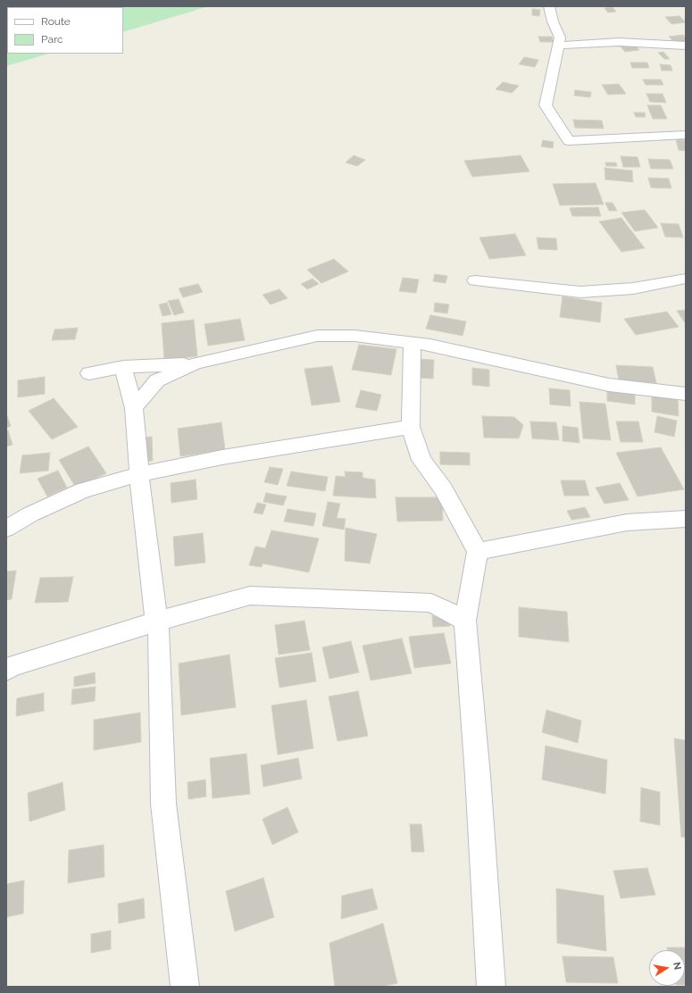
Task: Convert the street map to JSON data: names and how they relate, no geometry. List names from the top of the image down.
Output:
{
  "legend": ["Route", "Parc"],
  "north": "right"
}
